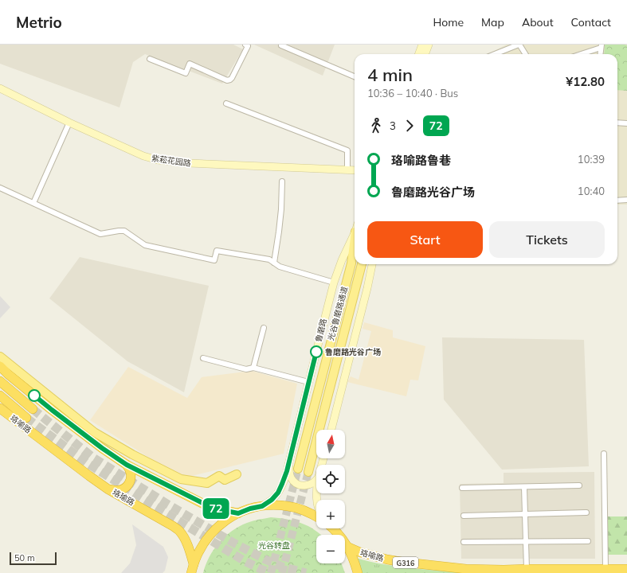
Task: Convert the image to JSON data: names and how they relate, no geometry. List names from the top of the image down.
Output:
{
  "streets": {
    "highway": ["珞喻路", "珞瑜路", "G316"],
    "main road": ["紫菘花园路", "光谷鲁磨路通道", "鲁磨路"]
  },
  "crossings": [
    ["珞喻路", "珞瑜路"]
  ],
  "parks": ["光谷转盘"],
  "places": ["鲁磨路光谷广场"],
  "lines": ["bus line 72"],
  "scale_bar": "50 m",
  "north": "top",
  "page": {
    "header": "Metrio",
    "nav": [
      "Home",
      "Map",
      "About",
      "Contact"
    ],
    "on_map": "72",
    "heading": ["4 min", "10:36 – 10:40 · Bus", "¥12.80"],
    "legs": ["3", "72"],
    "list": [
      {
        "name": "珞喻路鲁巷",
        "value": "10:39"
      },
      {
        "name": "鲁磨路光谷广场",
        "value": "10:40"
      }
    ],
    "buttons": ["Start", "Tickets"],
    "map_buttons": ["+", "−"],
    "scale": "50 m"
  }
}
